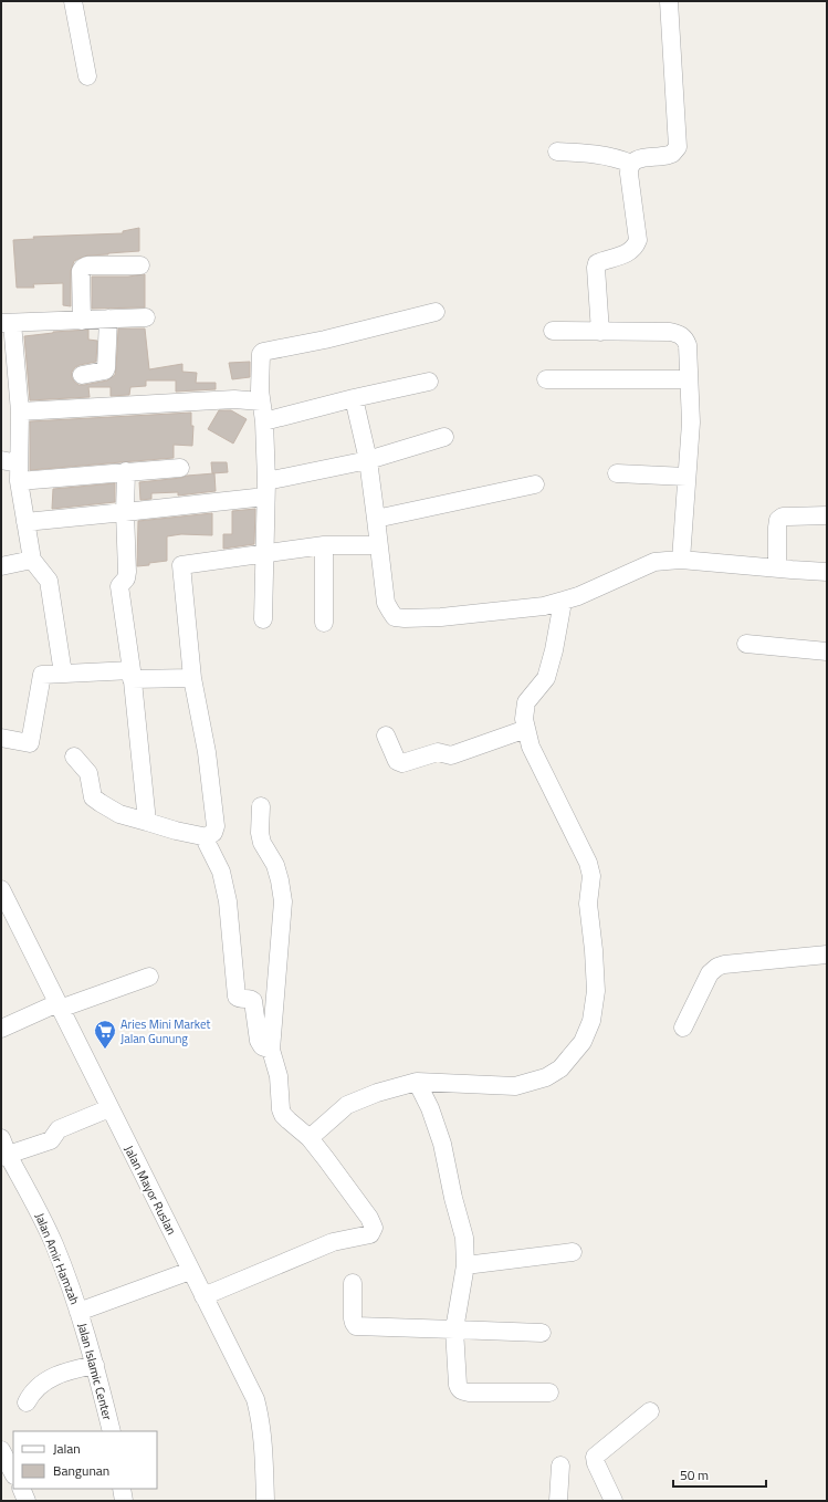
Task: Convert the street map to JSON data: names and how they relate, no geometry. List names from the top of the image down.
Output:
{
  "streets": {
    "street": ["Jalan Mayor Ruslan", "Jalan Amir Hamzah", "Jalan Islamic Center"]
  },
  "crossings": [
    ["Jalan Mayor Ruslan", "Jalan Amir Hamzah"],
    ["Jalan Amir Hamzah", "Jalan Islamic Center"]
  ],
  "places": {
    "supermarket": ["Aries Mini Market Jalan Gunung"]
  },
  "legend": ["Jalan", "Bangunan"],
  "scale_bar": "50 m"
}
